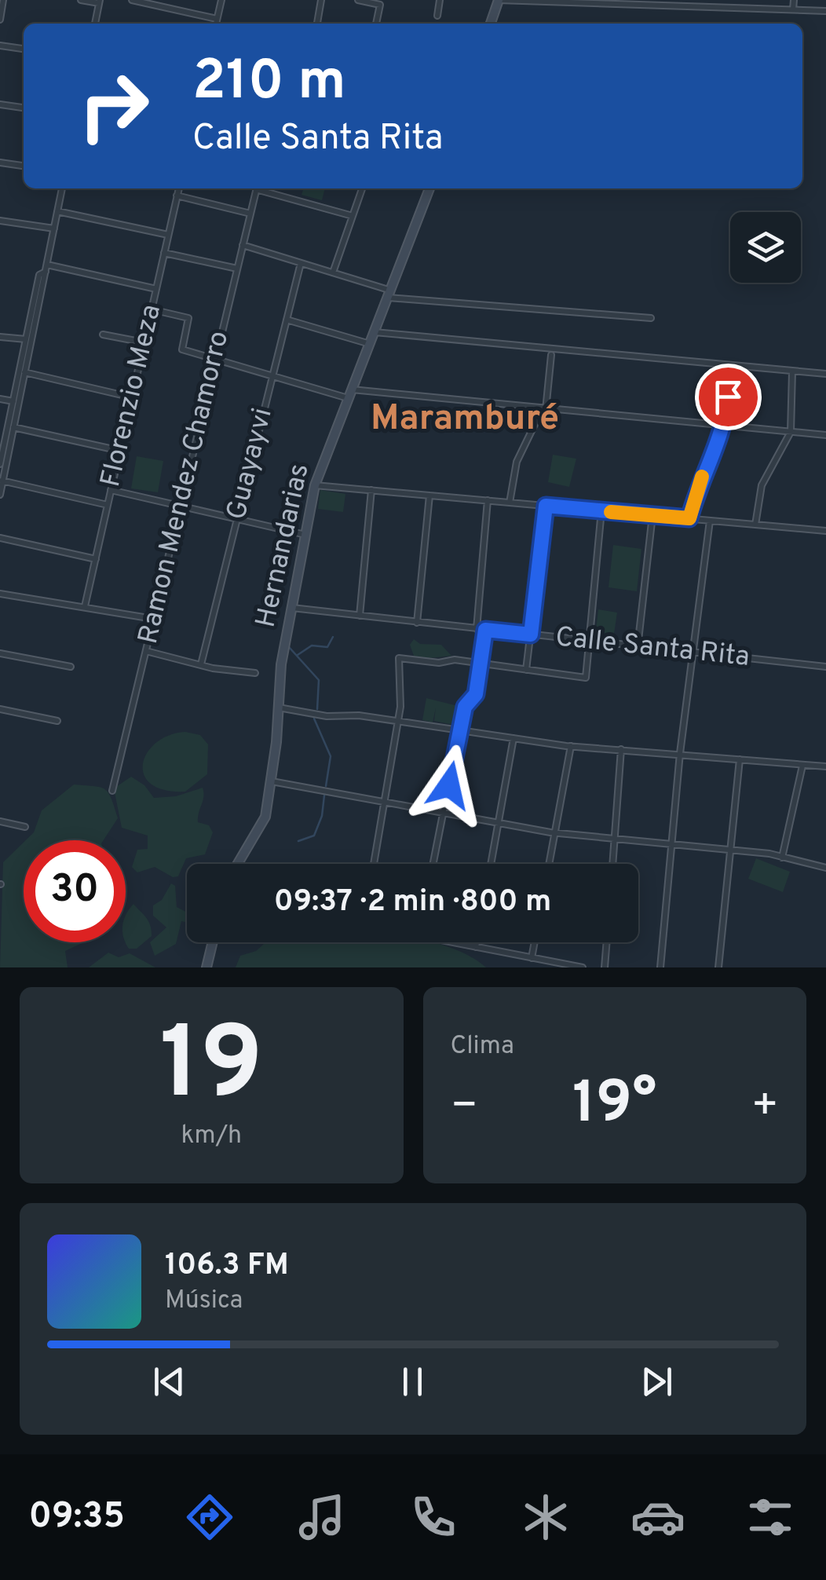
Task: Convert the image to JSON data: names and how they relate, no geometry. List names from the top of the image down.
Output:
{
  "streets": {
    "street": [
      "Florenzio Meza",
      "Guayayvi",
      "Ramon Mendez Chamorro",
      "Hernandarias",
      "Calle Santa Rita"
    ]
  },
  "crossings": [
    ["Hernandarias", "Calle Santa Rita"]
  ],
  "districts": ["Maramburé"],
  "page": {
    "turn": ["210 m", "Calle Santa Rita"],
    "limit": "30",
    "trip": "09:37 · 2 min · 800 m",
    "tile": [
      ["19", "km/h"],
      "Clima"
    ],
    "heat": ["−", "19°", "+"],
    "song": ["106.3 FM", "Música"],
    "tabs": "09:35"
  }
}
